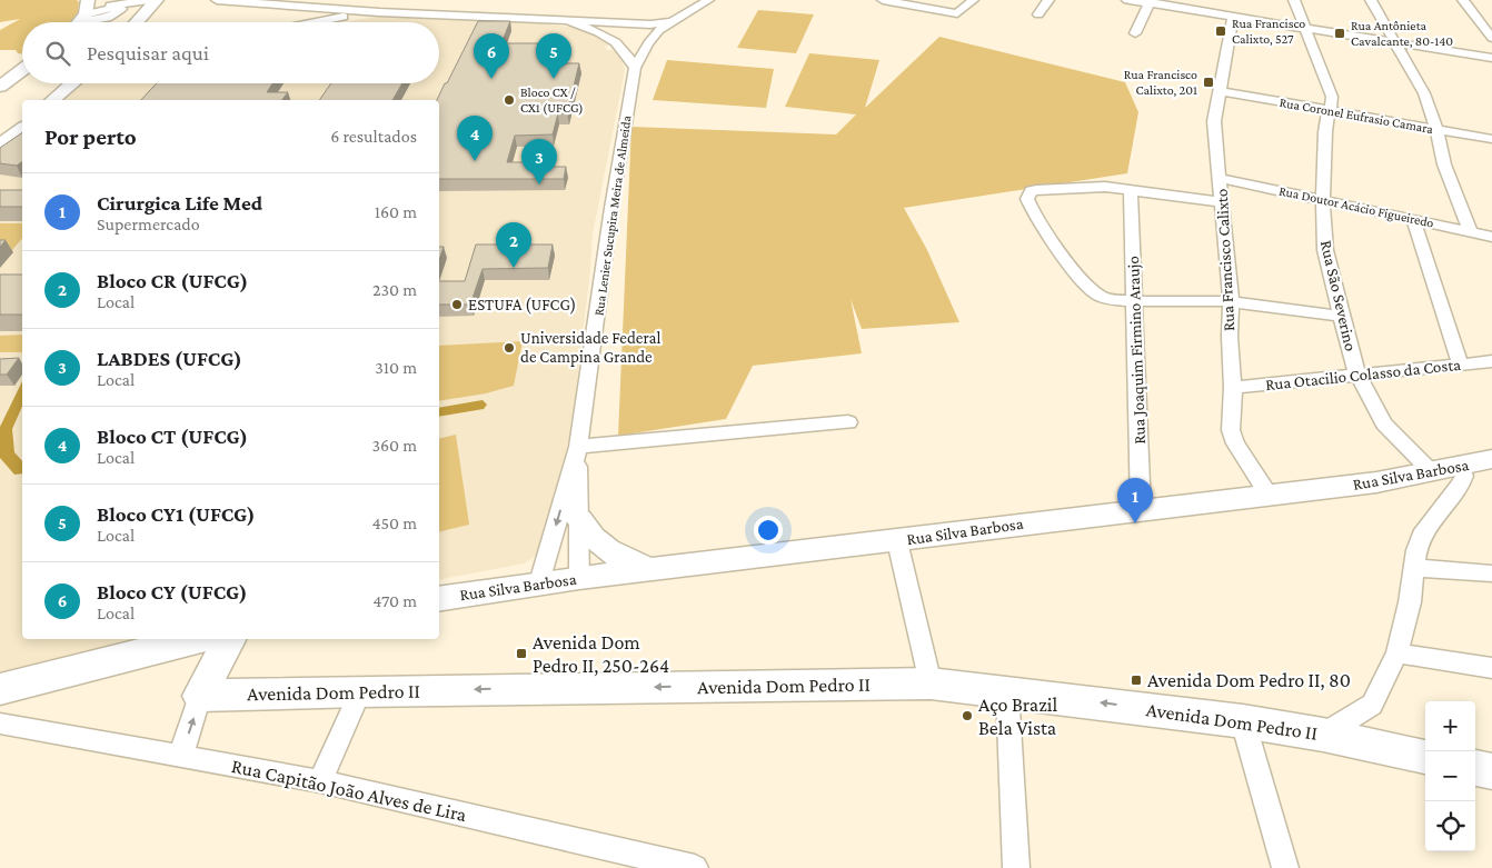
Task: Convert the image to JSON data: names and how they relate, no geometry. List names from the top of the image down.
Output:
{
  "streets": {
    "main road": ["Rua Silva Barbosa", "Avenida Dom Pedro II"],
    "street": [
      "Rua Coronel Eufrasio Camara",
      "Rua Doutor Acácio Figueiredo",
      "Rua Lenier Sucupira Meira de Almeida",
      "Rua Francisco Calixto",
      "Rua São Severino",
      "Rua Joaquim Firmino Araujo",
      "Rua Otacilio Colasso da Costa",
      "Rua Capitão João Alves de Lira"
    ]
  },
  "crossings": [
    ["Rua Coronel Eufrasio Camara", "Rua Francisco Calixto"],
    ["Rua Coronel Eufrasio Camara", "Rua São Severino"],
    ["Rua Doutor Acácio Figueiredo", "Rua Francisco Calixto"],
    ["Rua Doutor Acácio Figueiredo", "Rua São Severino"],
    ["Rua Lenier Sucupira Meira de Almeida", "Rua Silva Barbosa"],
    ["Rua Francisco Calixto", "Rua Otacilio Colasso da Costa"],
    ["Rua Francisco Calixto", "Rua Silva Barbosa"],
    ["Rua São Severino", "Rua Otacilio Colasso da Costa"],
    ["Rua São Severino", "Rua Silva Barbosa"],
    ["Rua Joaquim Firmino Araujo", "Rua Silva Barbosa"]
  ],
  "one_way": ["Avenida Dom Pedro II"],
  "places": {
    "transit": [
      "Rua Francisco Calixto, 527",
      "Rua Antônieta Cavalcante, 80-140",
      "Rua Francisco Calixto, 201",
      "Avenida Dom Pedro II, 250-264",
      "Avenida Dom Pedro II, 80"
    ],
    "other": [
      "Bloco CX / CX1 (UFCG)",
      "ESTUFA (UFCG)",
      "Universidade Federal de Campina Grande",
      "Aço Brazil Bela Vista"
    ]
  },
  "page": {
    "search": "Pesquisar aqui",
    "pins": [
      "5",
      "6",
      "4",
      "3",
      "2",
      "1"
    ],
    "heading": ["Por perto", "6 resultados"],
    "list": [
      {
        "mark": "1",
        "name": "Cirurgica Life Med",
        "note": "Supermercado",
        "value": "160 m"
      },
      {
        "mark": "2",
        "name": "Bloco CR (UFCG)",
        "note": "Local",
        "value": "230 m"
      },
      {
        "mark": "3",
        "name": "LABDES (UFCG)",
        "note": "Local",
        "value": "310 m"
      },
      {
        "mark": "4",
        "name": "Bloco CT (UFCG)",
        "note": "Local",
        "value": "360 m"
      },
      {
        "mark": "5",
        "name": "Bloco CY1 (UFCG)",
        "note": "Local",
        "value": "450 m"
      },
      {
        "mark": "6",
        "name": "Bloco CY (UFCG)",
        "note": "Local",
        "value": "470 m"
      }
    ],
    "map_buttons": ["+", "−"]
  }
}
